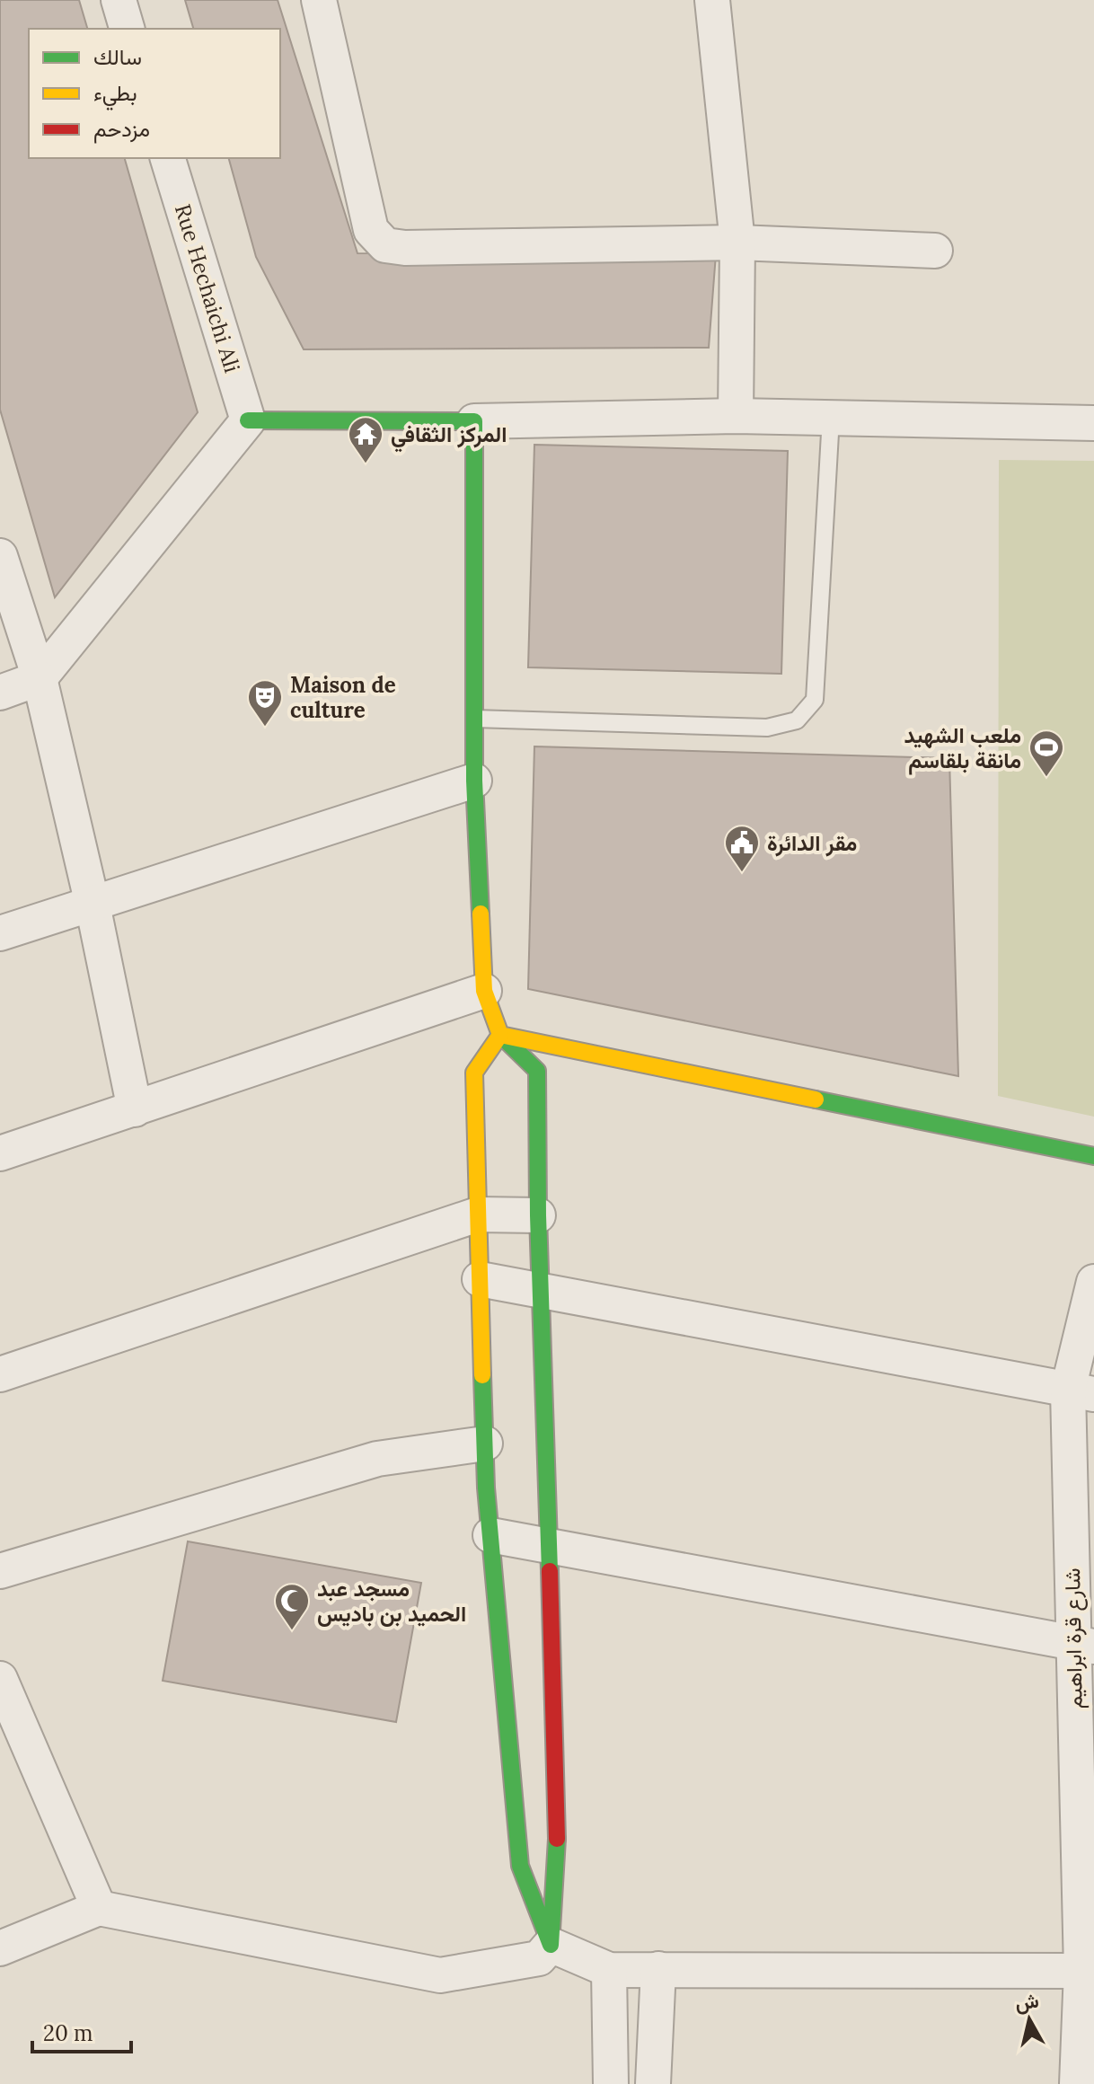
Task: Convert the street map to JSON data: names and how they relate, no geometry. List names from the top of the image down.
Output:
{
  "streets": {
    "street": ["Rue Hechaichi Ali", "شارع قرة ابراهيم"]
  },
  "places": {
    "temple": ["المركز الثقافي"],
    "theatre": ["Maison de culture"],
    "sports": ["ملعب الشهيد مانقة بلقاسم"],
    "public building": ["مقر الدائرة"],
    "mosque": ["مسجد عبد الحميد بن باديس"]
  },
  "legend": ["سالك", "بطيء", "مزدحم"],
  "scale_bar": "20 m",
  "north": "top"
}
